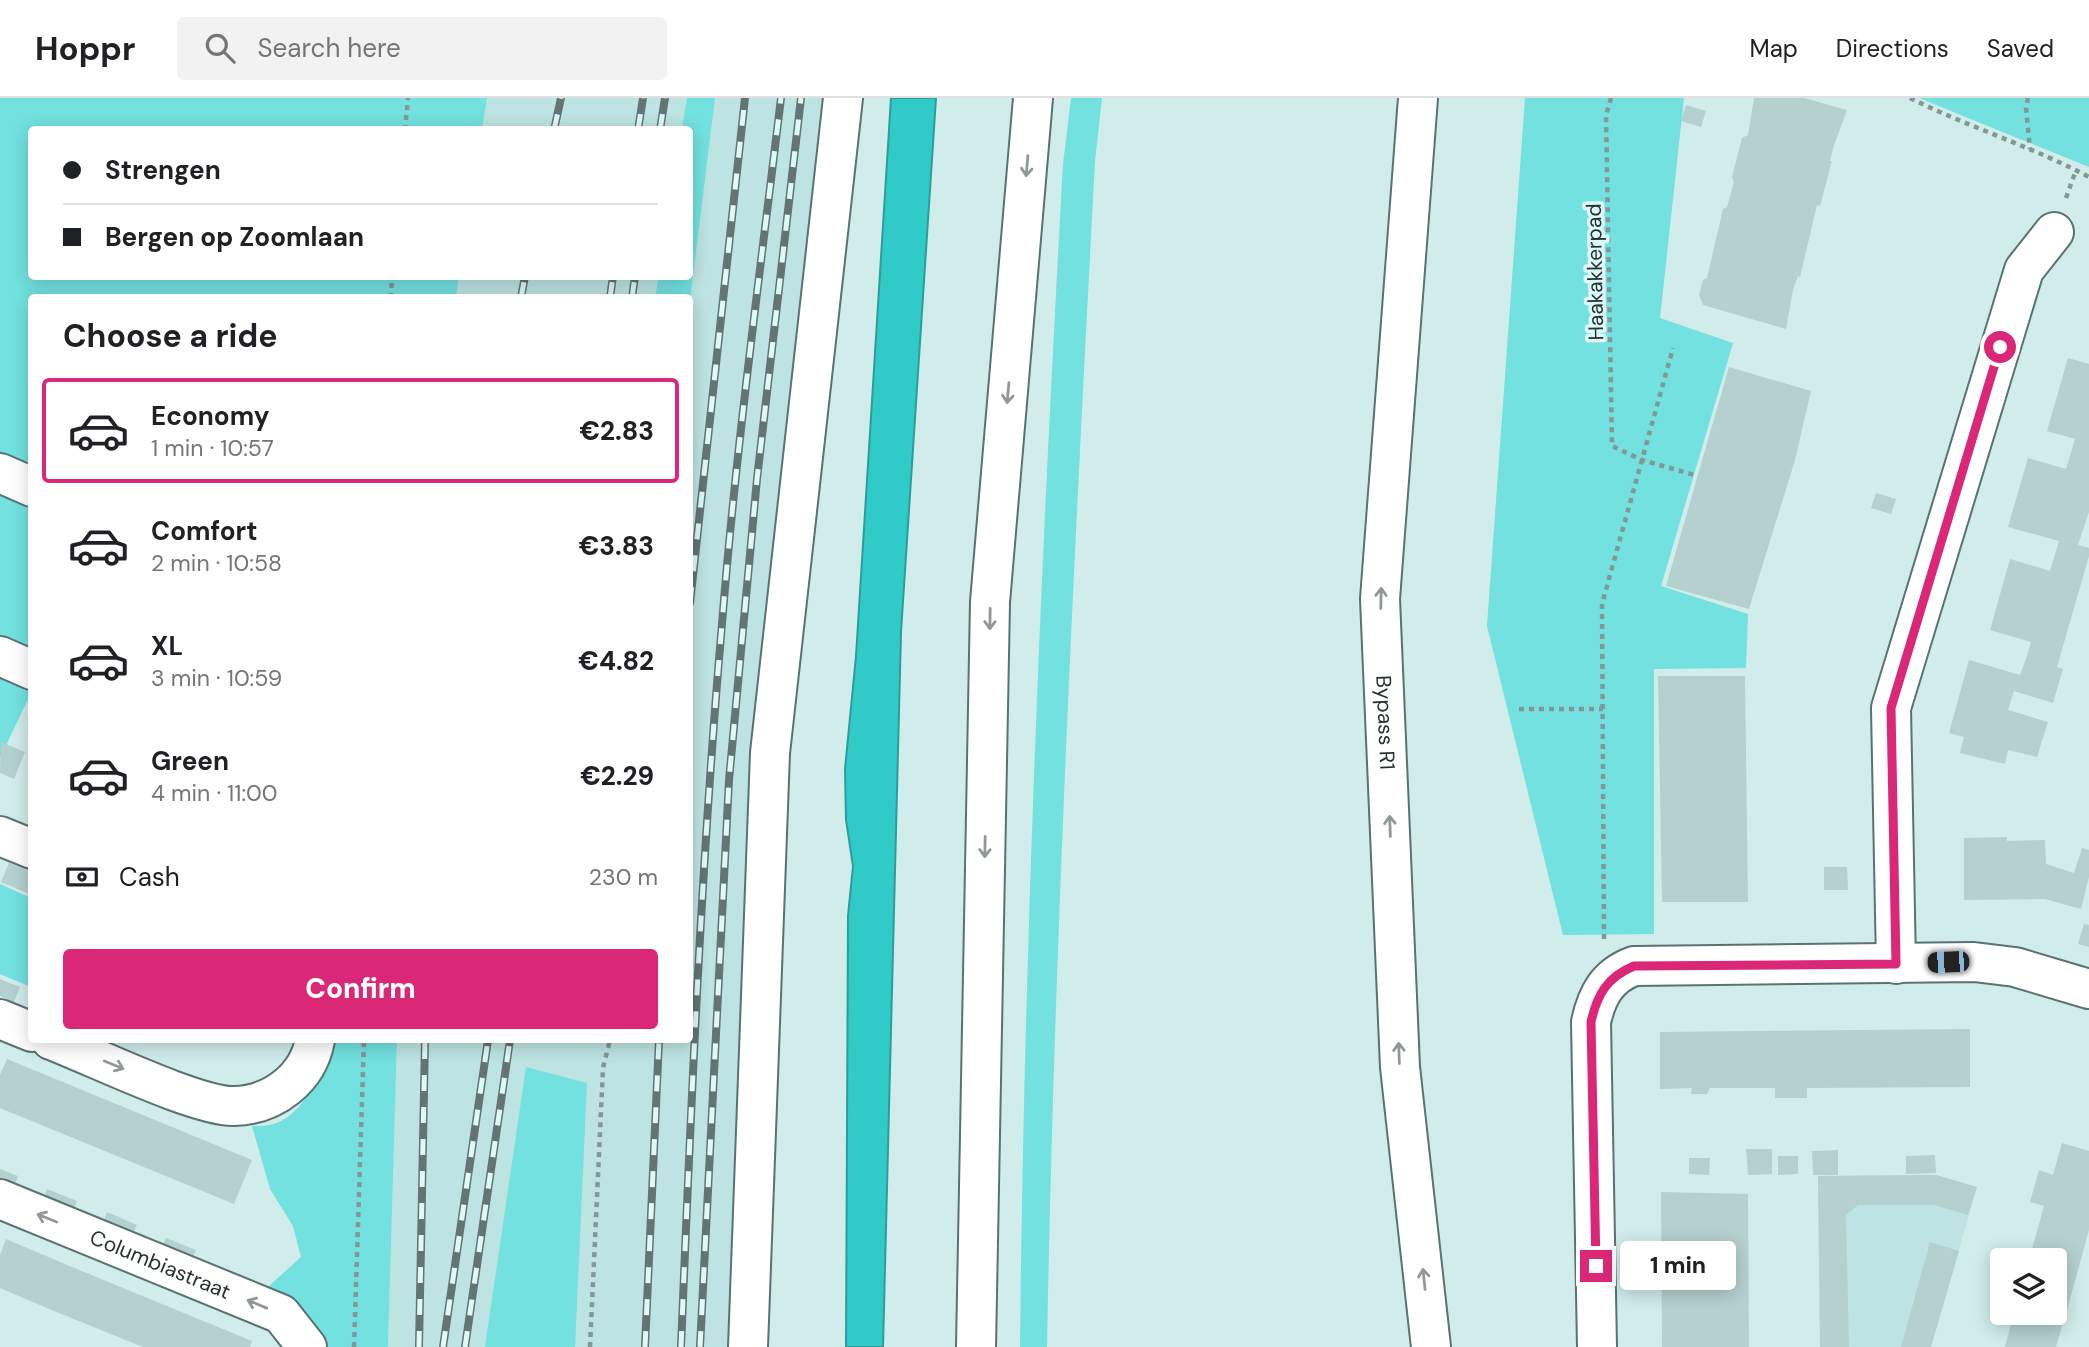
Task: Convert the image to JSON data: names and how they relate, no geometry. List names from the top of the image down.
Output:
{
  "streets": {
    "main road": ["Bypass R1", "Columbiastraat"],
    "path": ["Haakakkerpad"]
  },
  "one_way": ["Bypass R1", "Columbiastraat"],
  "page": {
    "header": "Hoppr",
    "search": "Search here",
    "nav": ["Map", "Directions", "Saved"],
    "banner": ["Strengen", "Bergen op Zoomlaan"],
    "heading": "Choose a ride",
    "list": [
      {
        "name": "Economy",
        "note": "1 min · 10:57",
        "value": "€2.83"
      },
      {
        "name": "Comfort",
        "note": "2 min · 10:58",
        "value": "€3.83"
      },
      {
        "name": "XL",
        "note": "3 min · 10:59",
        "value": "€4.82"
      },
      {
        "name": "Green",
        "note": "4 min · 11:00",
        "value": "€2.29"
      }
    ],
    "pay": ["Cash", "230 m"],
    "buttons": "Confirm",
    "bubble": "1 min"
  }
}
